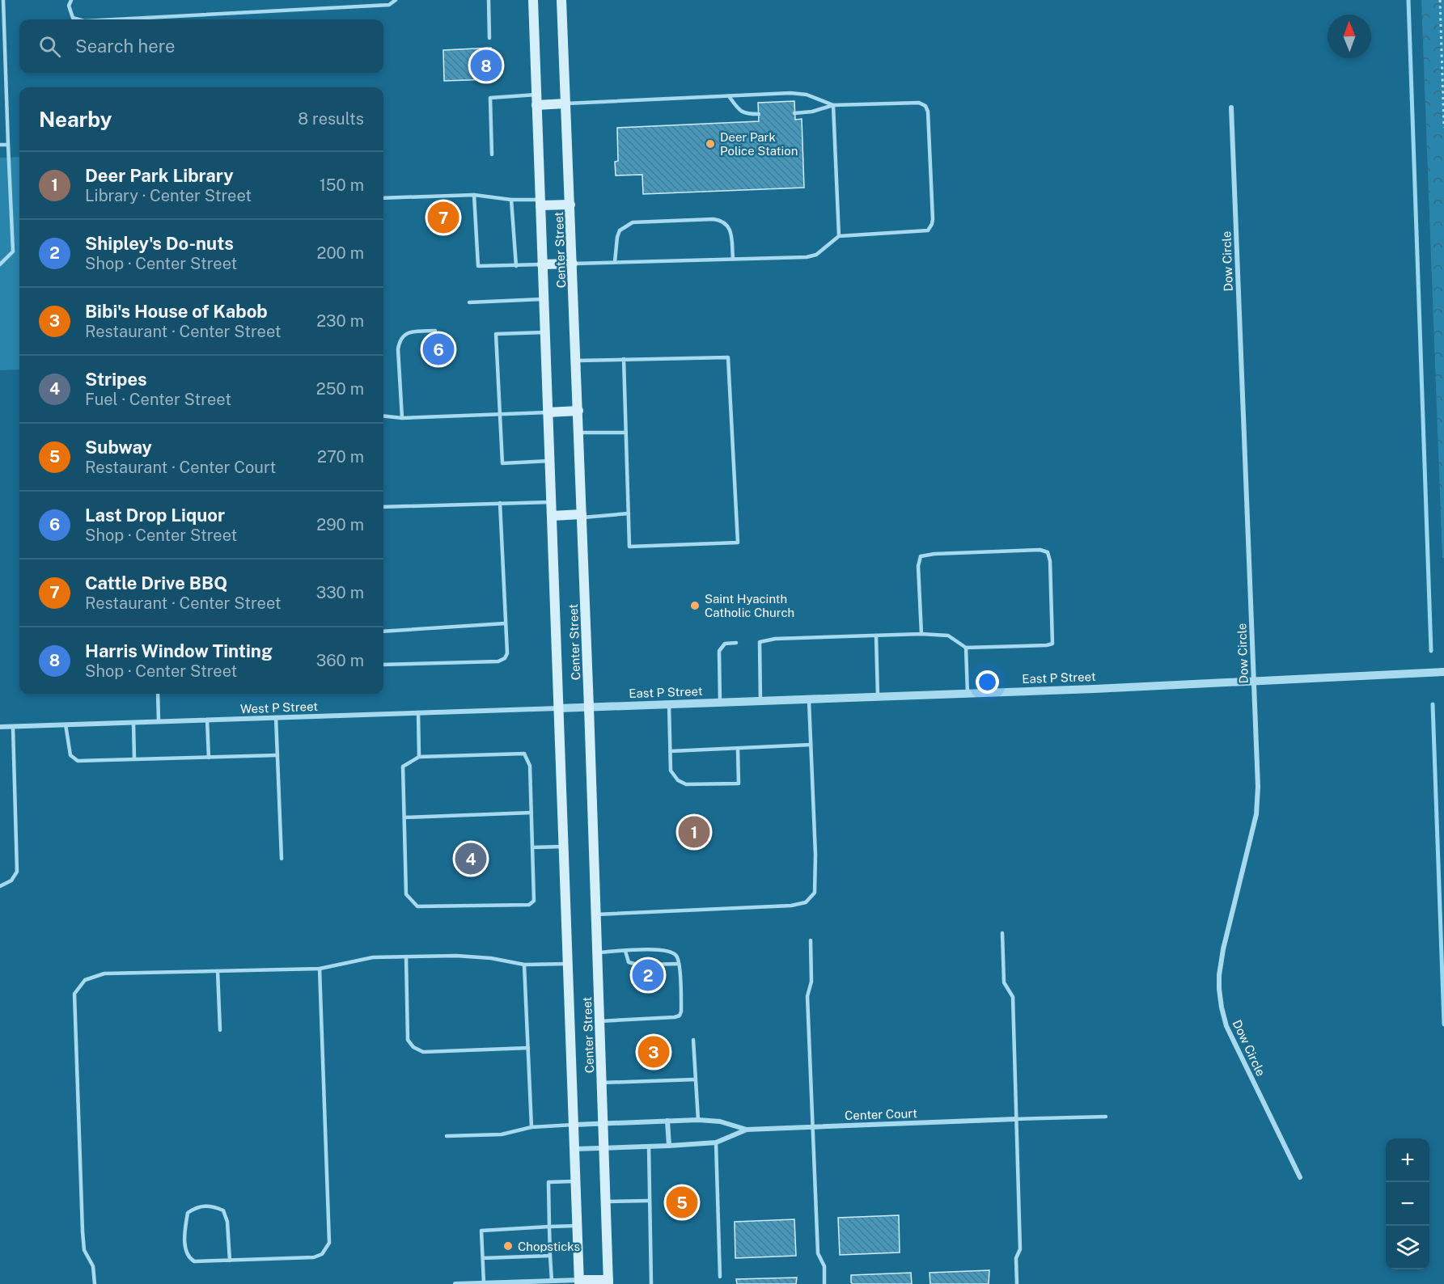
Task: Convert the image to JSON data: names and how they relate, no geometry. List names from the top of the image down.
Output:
{
  "streets": {
    "main road": ["Center Street"],
    "street": [
      "Dow Circle",
      "East P Street",
      "West P Street",
      "Center Court"
    ]
  },
  "crossings": [
    ["Center Street", "East P Street"],
    ["Center Street", "West P Street"],
    ["Center Street", "Center Court"],
    ["Dow Circle", "East P Street"],
    ["East P Street", "West P Street"]
  ],
  "places": ["Deer Park Police Station", "Saint Hyacinth Catholic Church", "Chopsticks"],
  "north": "top",
  "page": {
    "search": "Search here",
    "pins": [
      "8",
      "7",
      "6",
      "1",
      "4",
      "2",
      "3",
      "5"
    ],
    "heading": ["Nearby", "8 results"],
    "list": [
      {
        "mark": "1",
        "name": "Deer Park Library",
        "note": "Library · Center Street",
        "value": "150 m"
      },
      {
        "mark": "2",
        "name": "Shipley's Do-nuts",
        "note": "Shop · Center Street",
        "value": "200 m"
      },
      {
        "mark": "3",
        "name": "Bibi's House of Kabob",
        "note": "Restaurant · Center Street",
        "value": "230 m"
      },
      {
        "mark": "4",
        "name": "Stripes",
        "note": "Fuel · Center Street",
        "value": "250 m"
      },
      {
        "mark": "5",
        "name": "Subway",
        "note": "Restaurant · Center Court",
        "value": "270 m"
      },
      {
        "mark": "6",
        "name": "Last Drop Liquor",
        "note": "Shop · Center Street",
        "value": "290 m"
      },
      {
        "mark": "7",
        "name": "Cattle Drive BBQ",
        "note": "Restaurant · Center Street",
        "value": "330 m"
      },
      {
        "mark": "8",
        "name": "Harris Window Tinting",
        "note": "Shop · Center Street",
        "value": "360 m"
      }
    ],
    "map_buttons": ["+", "−"]
  }
}
